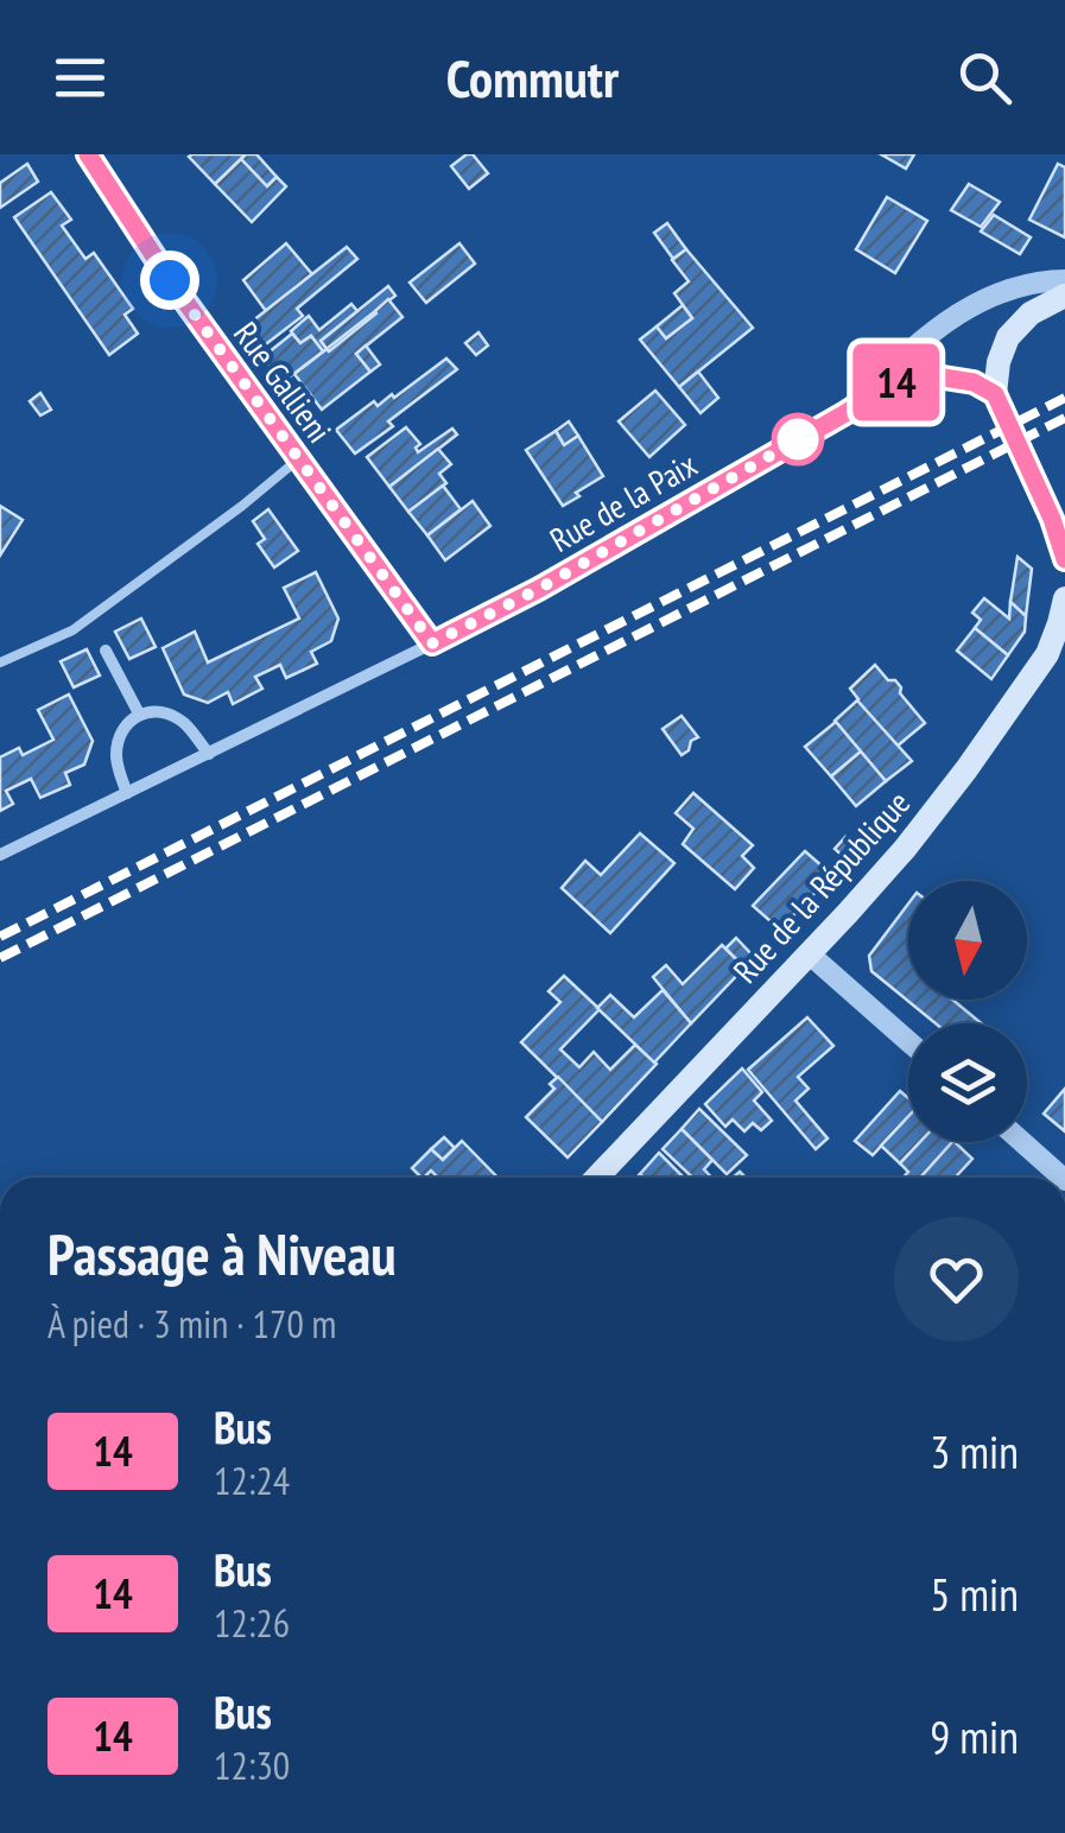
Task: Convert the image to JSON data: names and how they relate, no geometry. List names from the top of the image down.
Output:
{
  "streets": {
    "main road": ["Rue de la République"],
    "street": ["Rue Gallieni", "Rue de la Paix"]
  },
  "crossings": [
    ["Rue Gallieni", "Rue de la Paix"]
  ],
  "lines": ["bus line 14"],
  "north": "bottom",
  "page": {
    "header": "Commutr",
    "on_map": "14",
    "heading": ["Passage à Niveau", "À pied · 3 min · 170 m"],
    "list": [
      {
        "mark": "14",
        "name": "Bus",
        "note": "12:24",
        "value": "3 min"
      },
      {
        "mark": "14",
        "name": "Bus",
        "note": "12:26",
        "value": "5 min"
      },
      {
        "mark": "14",
        "name": "Bus",
        "note": "12:30",
        "value": "9 min"
      }
    ]
  }
}
